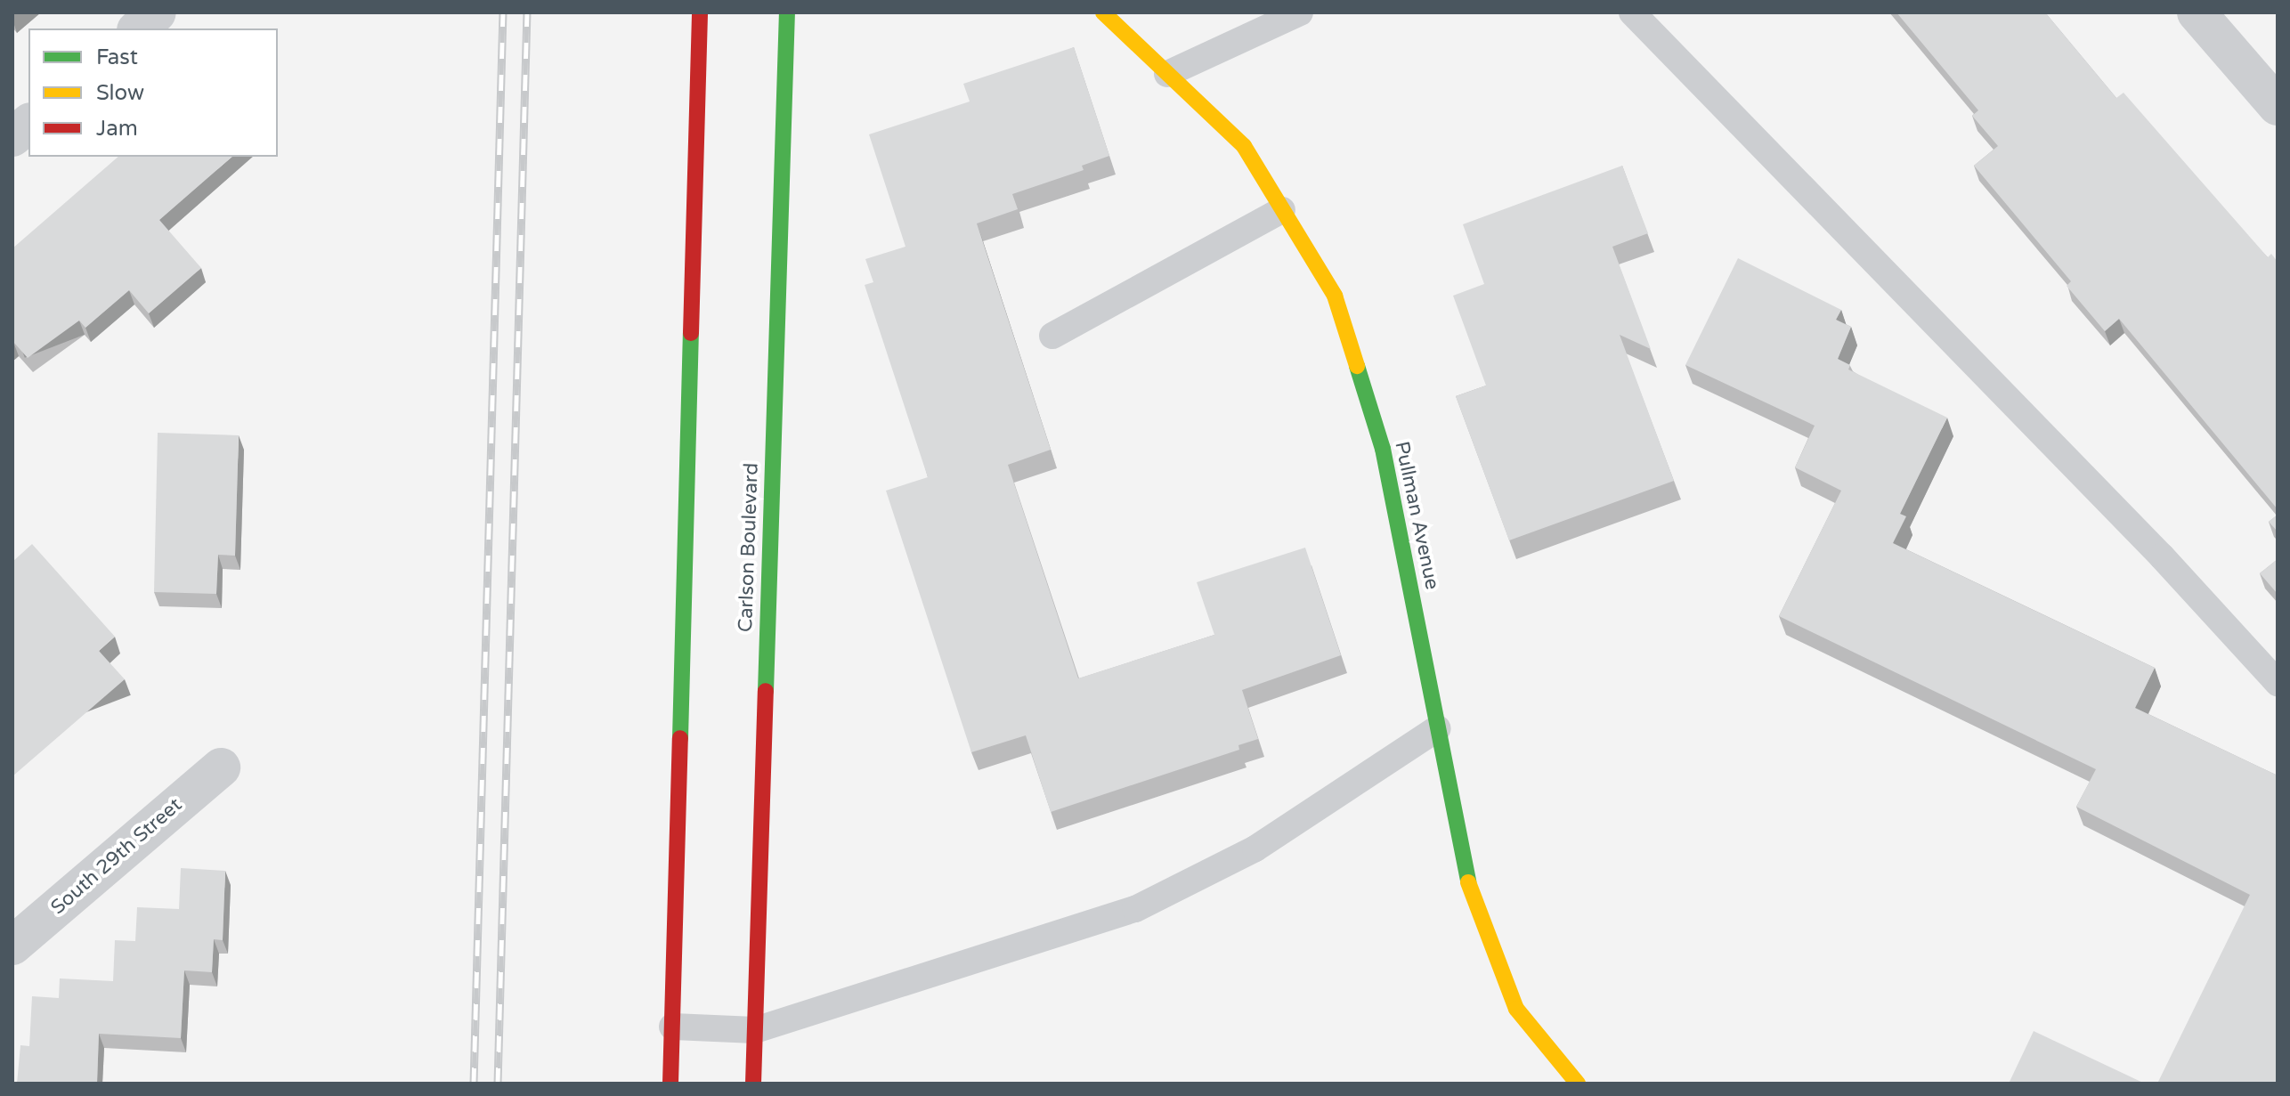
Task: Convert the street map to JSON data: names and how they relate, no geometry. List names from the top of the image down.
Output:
{
  "streets": {
    "main road": ["Pullman Avenue", "Carlson Boulevard"],
    "street": ["South 29th Street"]
  },
  "legend": ["Fast", "Slow", "Jam"]
}
